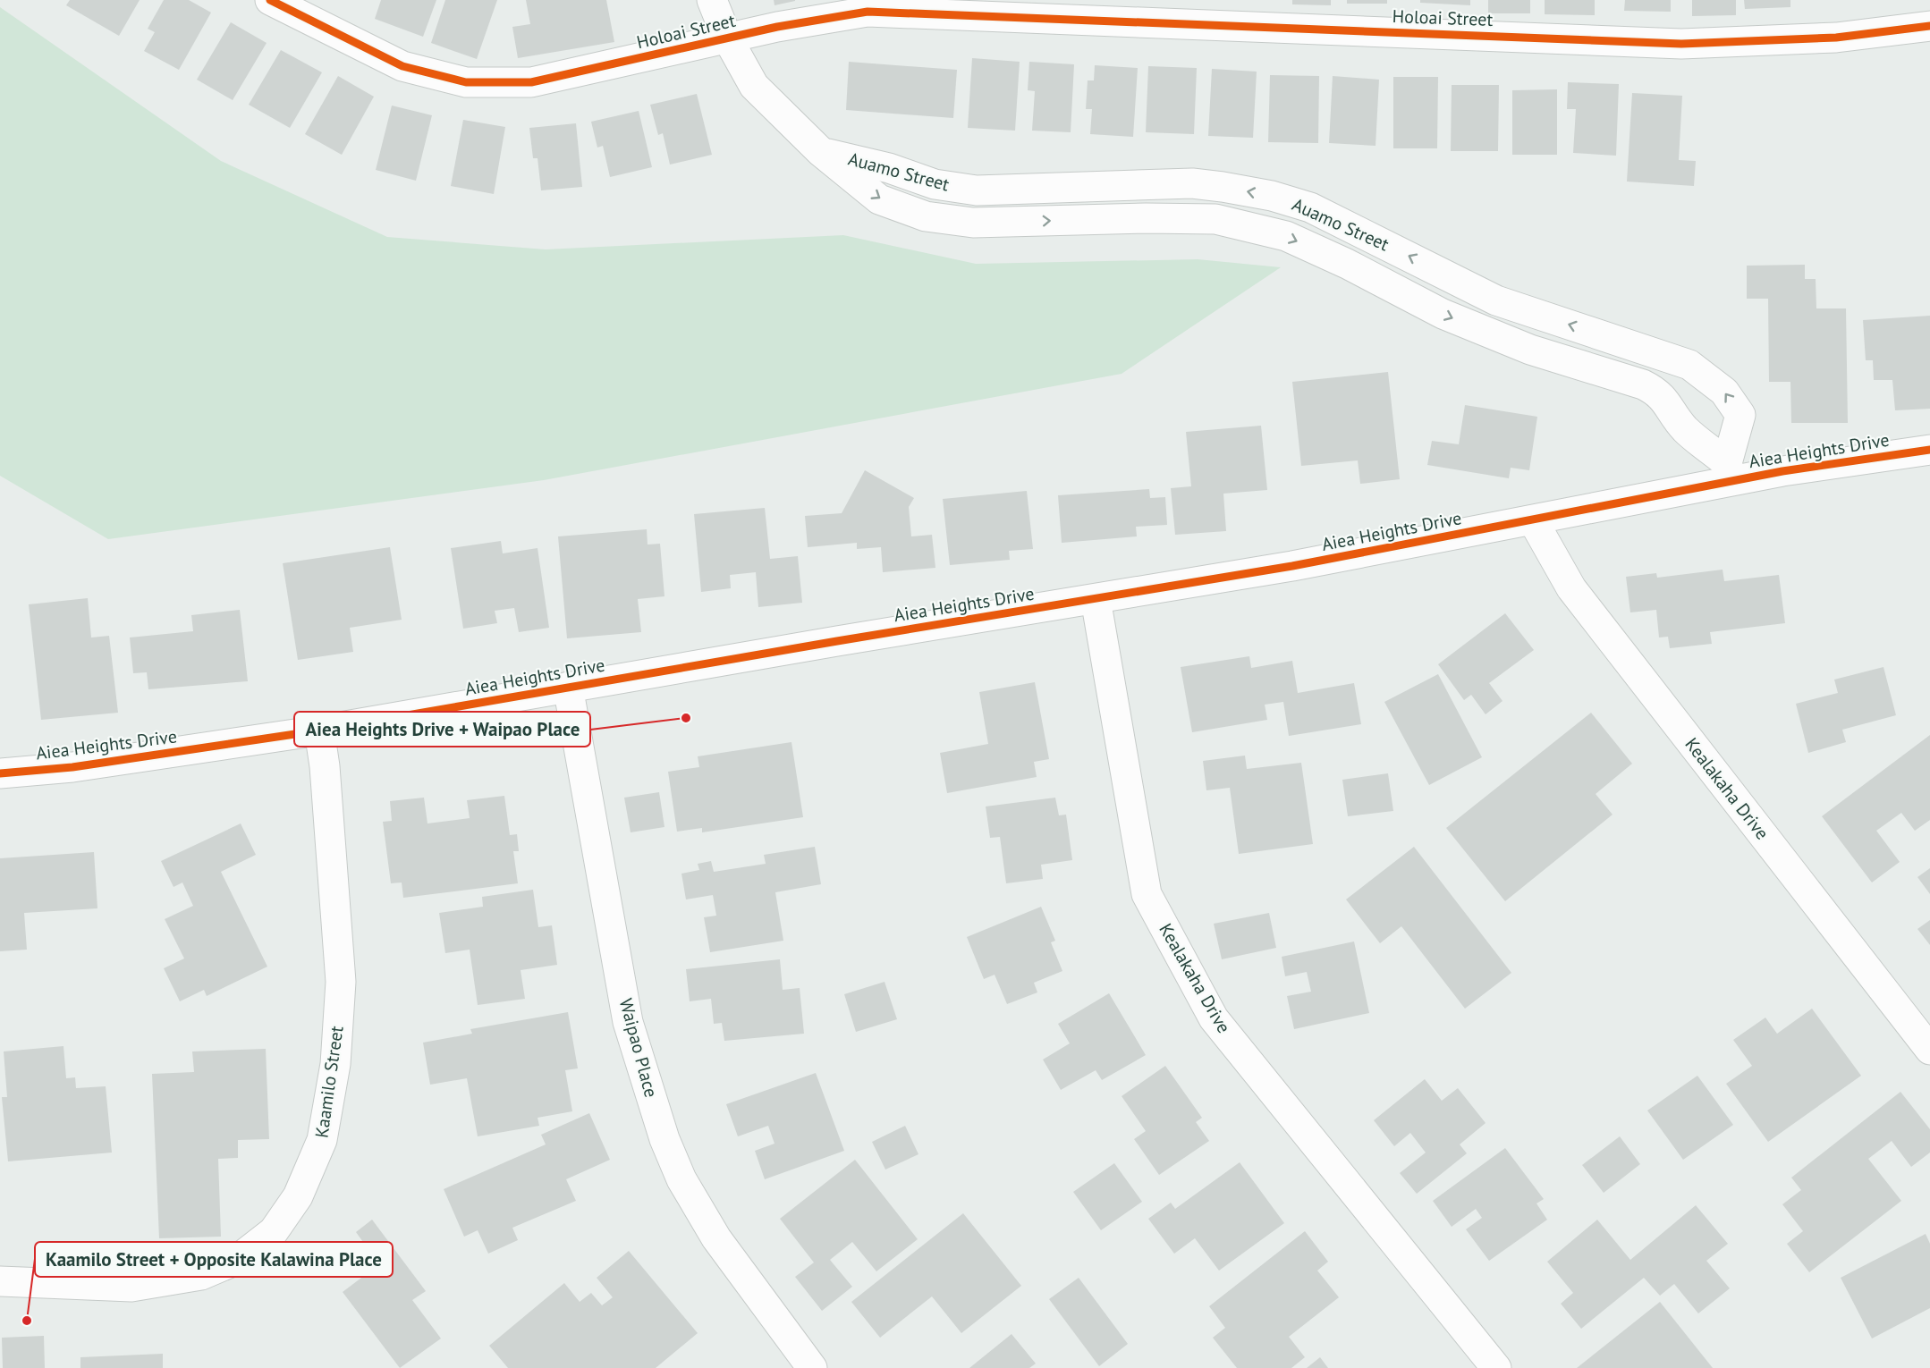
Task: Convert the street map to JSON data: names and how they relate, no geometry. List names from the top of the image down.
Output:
{
  "streets": {
    "street": [
      "Holoai Street",
      "Auamo Street",
      "Aiea Heights Drive",
      "Kealakaha Drive",
      "Waipao Place",
      "Kaamilo Street"
    ]
  },
  "crossings": [
    ["Holoai Street", "Auamo Street"],
    ["Auamo Street", "Aiea Heights Drive"],
    ["Aiea Heights Drive", "Kealakaha Drive"],
    ["Aiea Heights Drive", "Waipao Place"],
    ["Aiea Heights Drive", "Kaamilo Street"]
  ],
  "places": ["Aiea Heights Drive + Waipao Place", "Kaamilo Street + Opposite Kalawina Place"]
}
